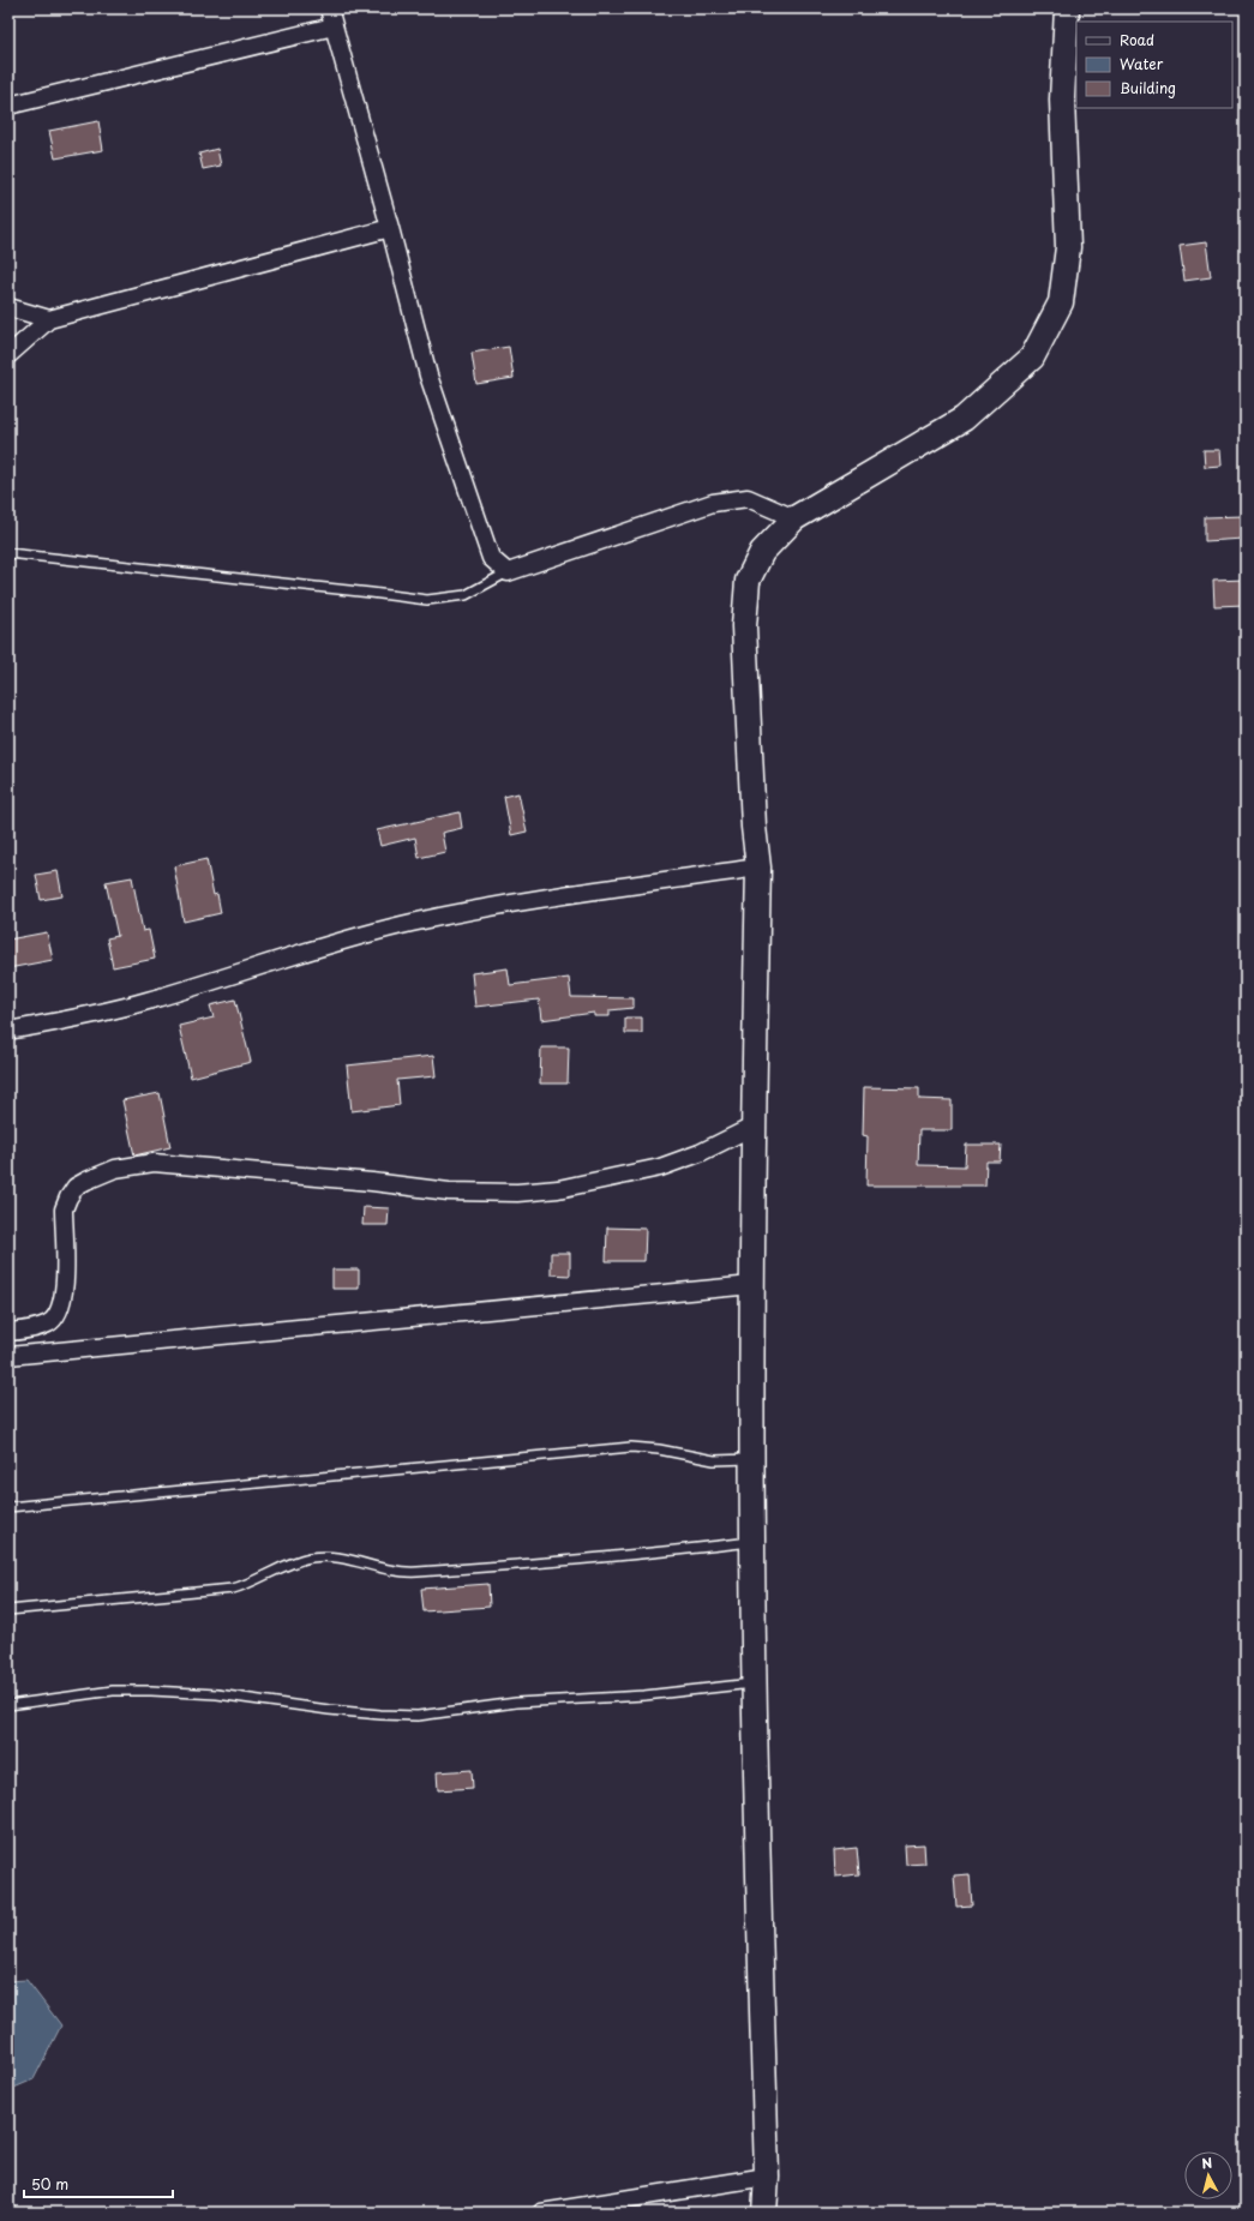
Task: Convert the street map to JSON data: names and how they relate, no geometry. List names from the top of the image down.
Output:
{
  "legend": ["Road", "Water", "Building"],
  "scale_bar": "50 m",
  "north": "top"
}
